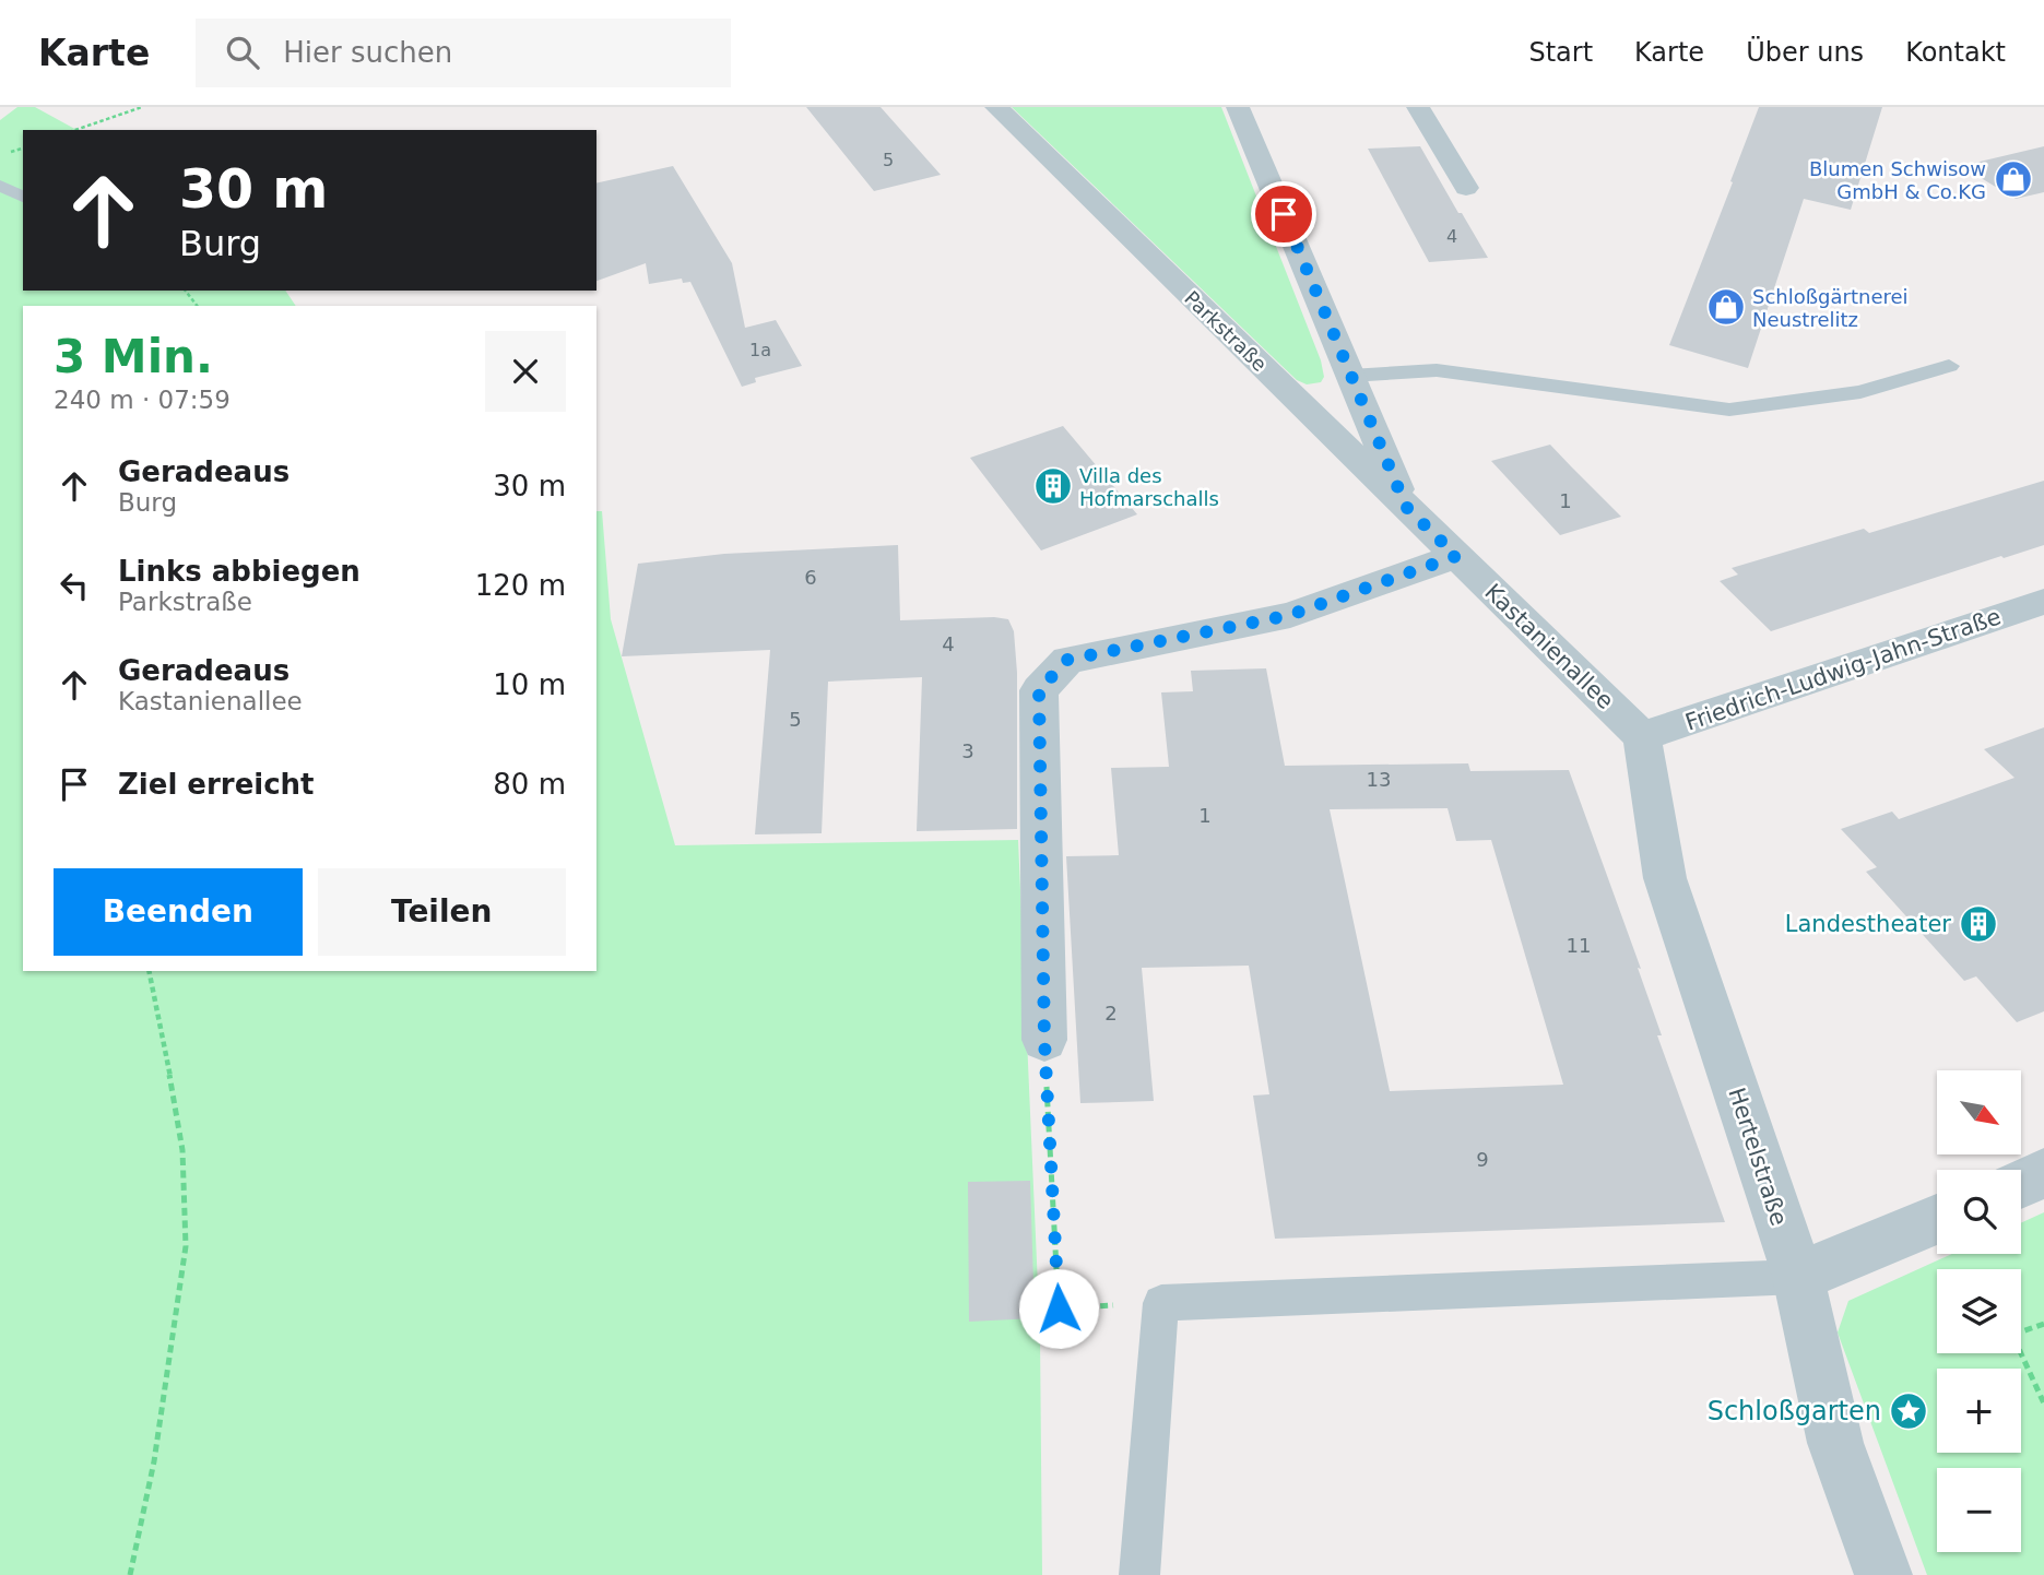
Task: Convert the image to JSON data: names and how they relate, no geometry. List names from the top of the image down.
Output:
{
  "streets": {
    "street": [
      "Parkstraße",
      "Kastanienallee",
      "Friedrich-Ludwig-Jahn-Straße",
      "Hertelstraße"
    ]
  },
  "crossings": [
    ["Parkstraße", "Kastanienallee"],
    ["Kastanienallee", "Friedrich-Ludwig-Jahn-Straße"],
    ["Kastanienallee", "Hertelstraße"],
    ["Friedrich-Ludwig-Jahn-Straße", "Hertelstraße"]
  ],
  "places": {
    "shop": ["Blumen Schwisow GmbH & Co.KG", "Schloßgärtnerei Neustrelitz"],
    "building": ["Villa des Hofmarschalls", "Landestheater"],
    "place": ["Schloßgarten"]
  },
  "house_numbers": [
    "5",
    "4",
    "1a",
    "1",
    "6",
    "4",
    "5",
    "3",
    "13",
    "1",
    "11",
    "2",
    "9"
  ],
  "north": "bottom right",
  "page": {
    "header": "Karte",
    "search": "Hier suchen",
    "nav": [
      "Start",
      "Karte",
      "Über uns",
      "Kontakt"
    ],
    "turn": ["30 m", "Burg"],
    "heading": ["3 Min.", "240 m · 07:59"],
    "list": [
      {
        "name": "Geradeaus",
        "note": "Burg",
        "value": "30 m"
      },
      {
        "name": "Links abbiegen",
        "note": "Parkstraße",
        "value": "120 m"
      },
      {
        "name": "Geradeaus",
        "note": "Kastanienallee",
        "value": "10 m"
      },
      {
        "name": "Ziel erreicht",
        "value": "80 m"
      }
    ],
    "buttons": ["Beenden", "Teilen"],
    "map_buttons": ["+", "−"]
  }
}
